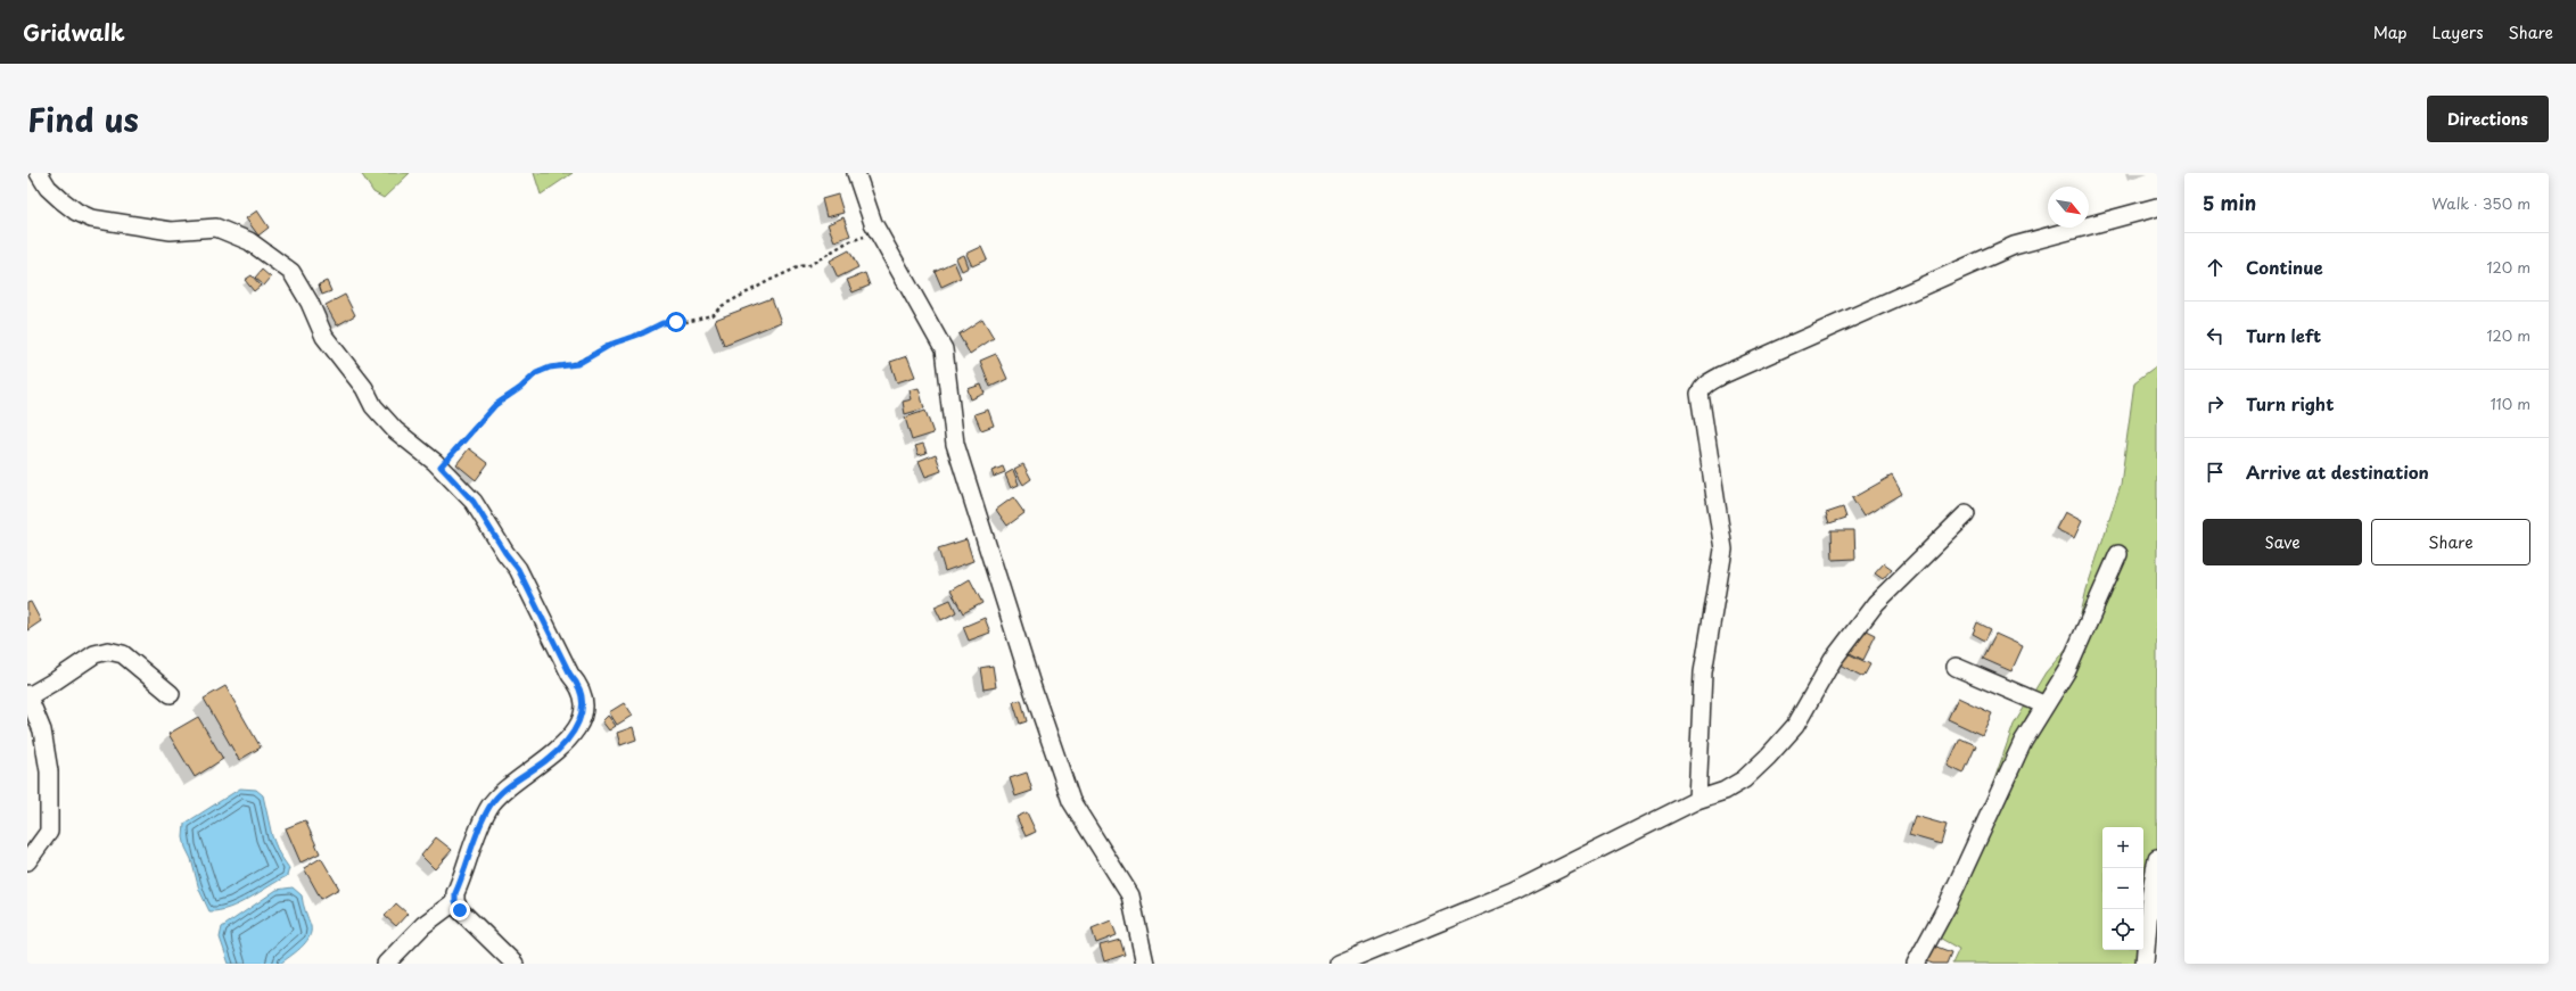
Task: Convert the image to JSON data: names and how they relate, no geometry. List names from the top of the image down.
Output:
{
  "north": "bottom right",
  "page": {
    "header": "Gridwalk",
    "nav": ["Map", "Layers", "Share"],
    "title": "Find us",
    "buttons": [
      "Directions",
      ["Save", "Share"]
    ],
    "heading": ["5 min", "Walk · 350 m"],
    "list": [
      ["Continue", "120 m"],
      ["Turn left", "120 m"],
      ["Turn right", "110 m"],
      "Arrive at destination"
    ],
    "map_buttons": ["+", "−"]
  }
}
